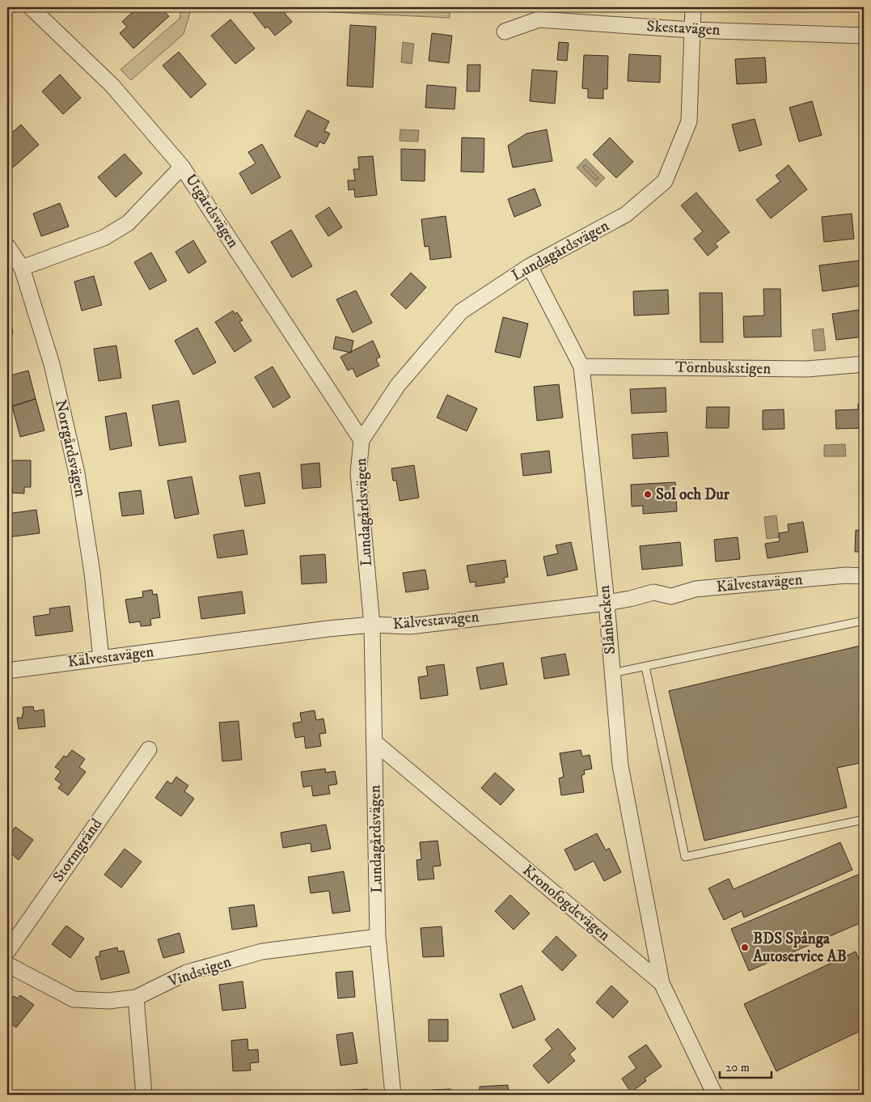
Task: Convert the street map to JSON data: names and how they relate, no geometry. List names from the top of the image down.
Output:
{
  "streets": {
    "street": [
      "Skestavägen",
      "Utgårdsvägen",
      "Lundagårdsvägen",
      "Törnbuskstigen",
      "Norrgårdsvägen",
      "Kälvestavägen",
      "Slånbacken",
      "Stormgränd",
      "Kronofogdevägen",
      "Vindstigen"
    ]
  },
  "crossings": [
    ["Skestavägen", "Lundagårdsvägen"],
    ["Utgårdsvägen", "Lundagårdsvägen"],
    ["Lundagårdsvägen", "Kälvestavägen"],
    ["Lundagårdsvägen", "Slånbacken"],
    ["Lundagårdsvägen", "Kronofogdevägen"],
    ["Lundagårdsvägen", "Vindstigen"],
    ["Törnbuskstigen", "Slånbacken"],
    ["Norrgårdsvägen", "Kälvestavägen"],
    ["Kälvestavägen", "Slånbacken"],
    ["Slånbacken", "Kronofogdevägen"]
  ],
  "places": ["Sol och Dur", "BDS Spånga Autoservice AB"],
  "scale_bar": "20 m"
}
